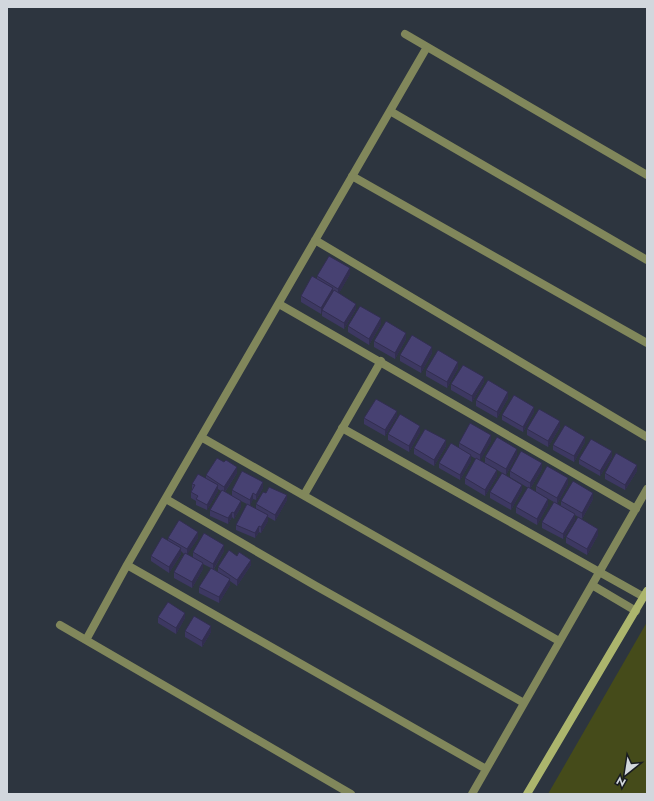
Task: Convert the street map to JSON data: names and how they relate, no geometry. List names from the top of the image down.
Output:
{
  "north": "bottom left"
}
